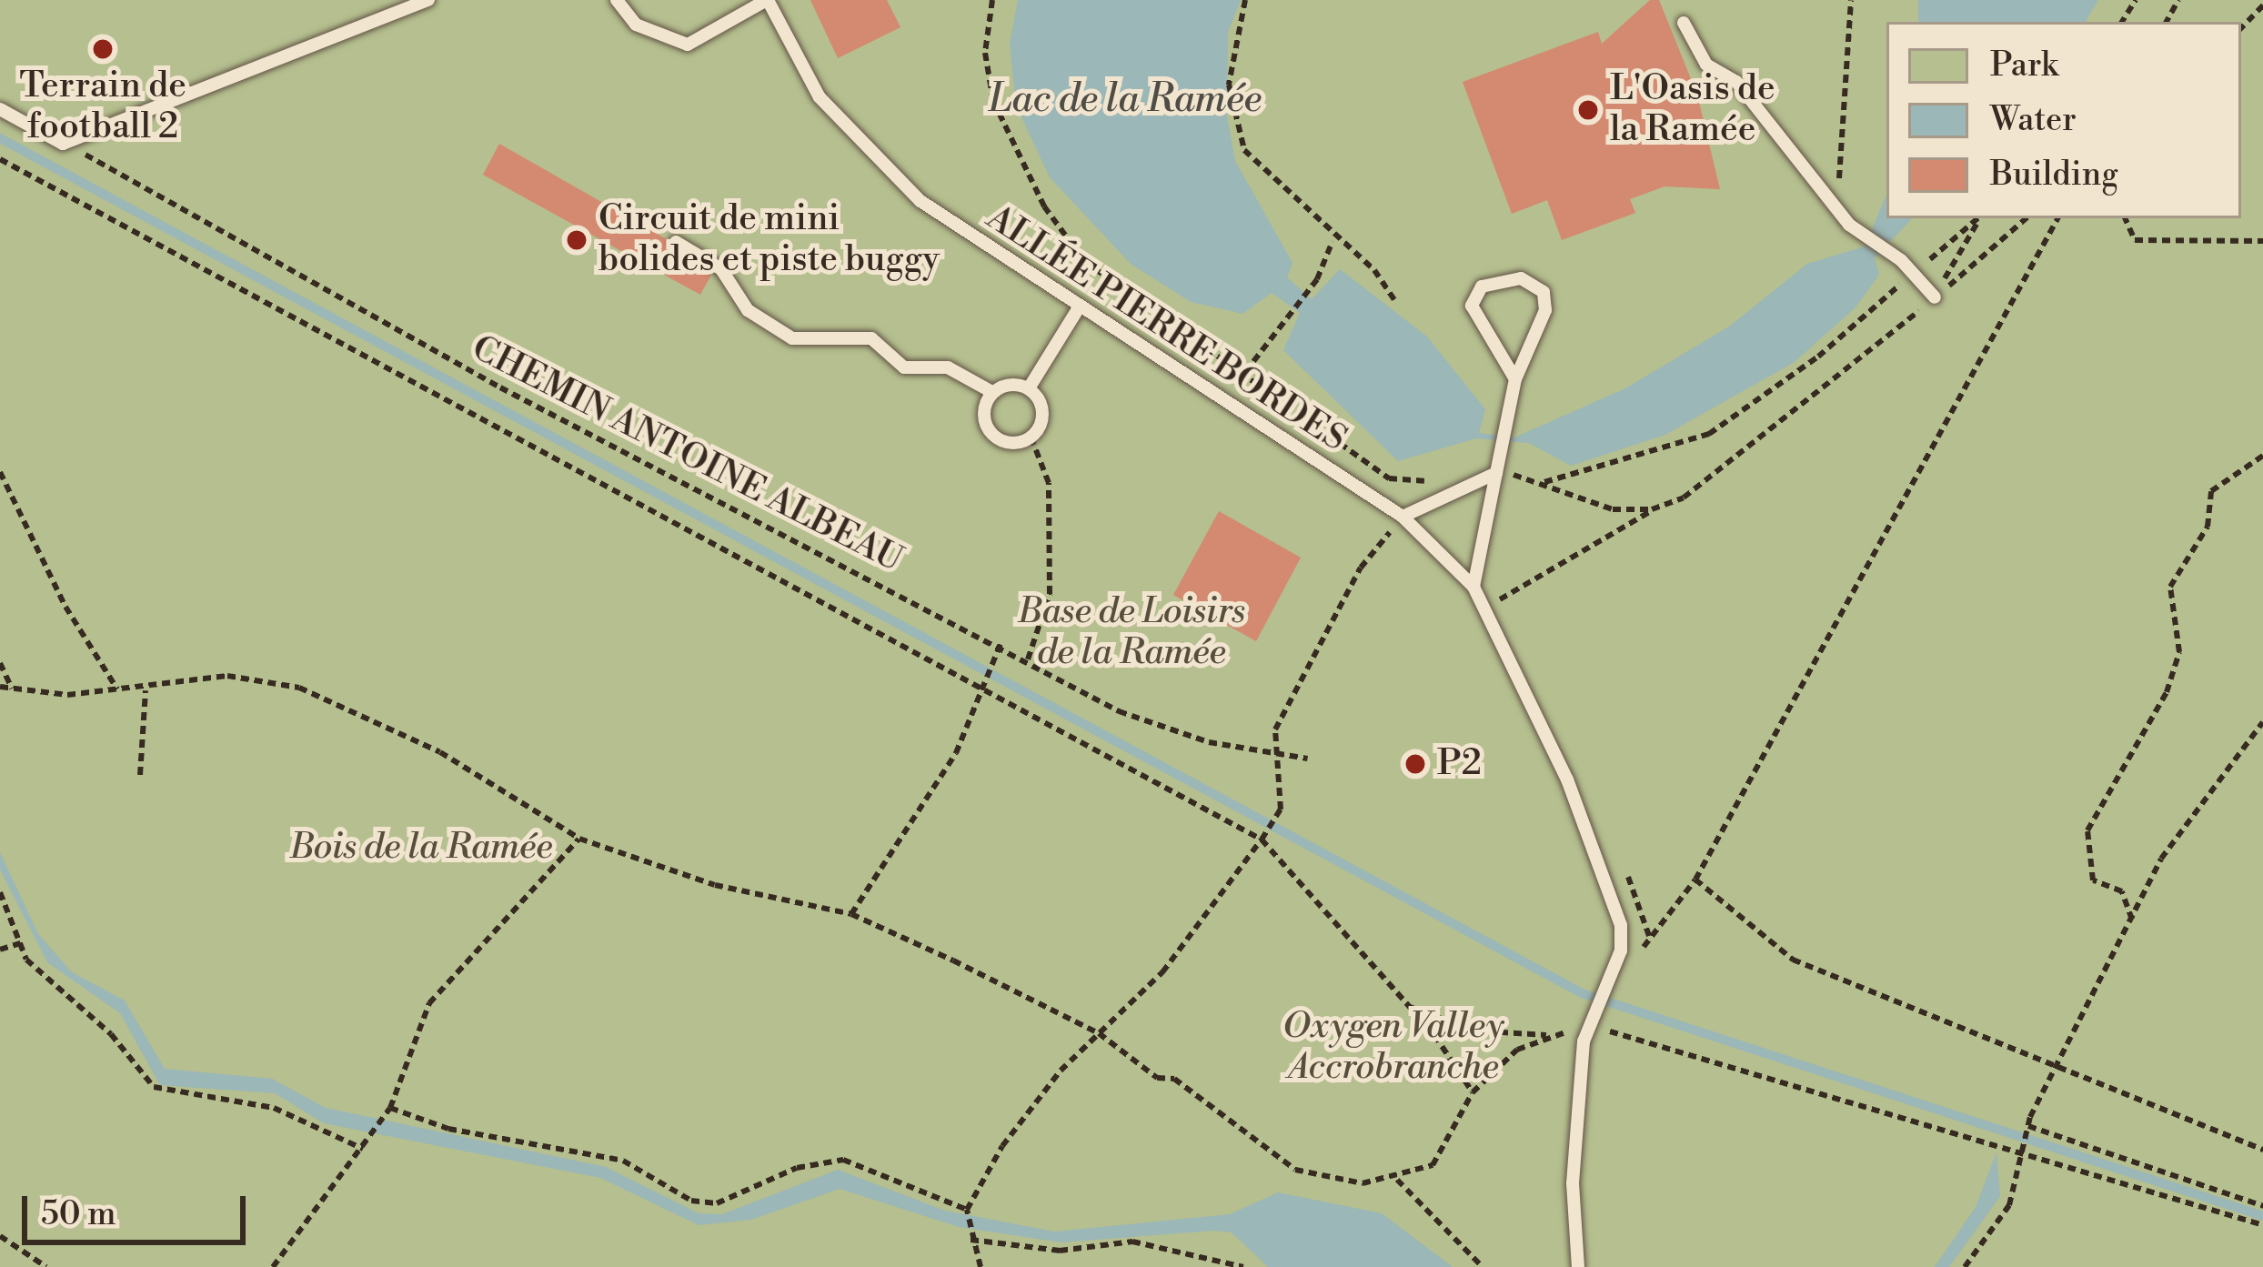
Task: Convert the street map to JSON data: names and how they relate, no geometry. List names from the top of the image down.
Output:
{
  "streets": {
    "lane": ["ALLÉE PIERRE BORDES"],
    "path": ["CHEMIN ANTOINE ALBEAU"]
  },
  "water": ["Lac de la Ramée"],
  "parks": ["Base de Loisirs de la Ramée", "Bois de la Ramée", "Oxygen Valley Accrobranche"],
  "places": [
    "Terrain de football 2",
    "L'Oasis de la Ramée",
    "Circuit de mini bolides et piste buggy",
    "P2"
  ],
  "legend": ["Park", "Water", "Building"],
  "scale_bar": "50 m"
}
